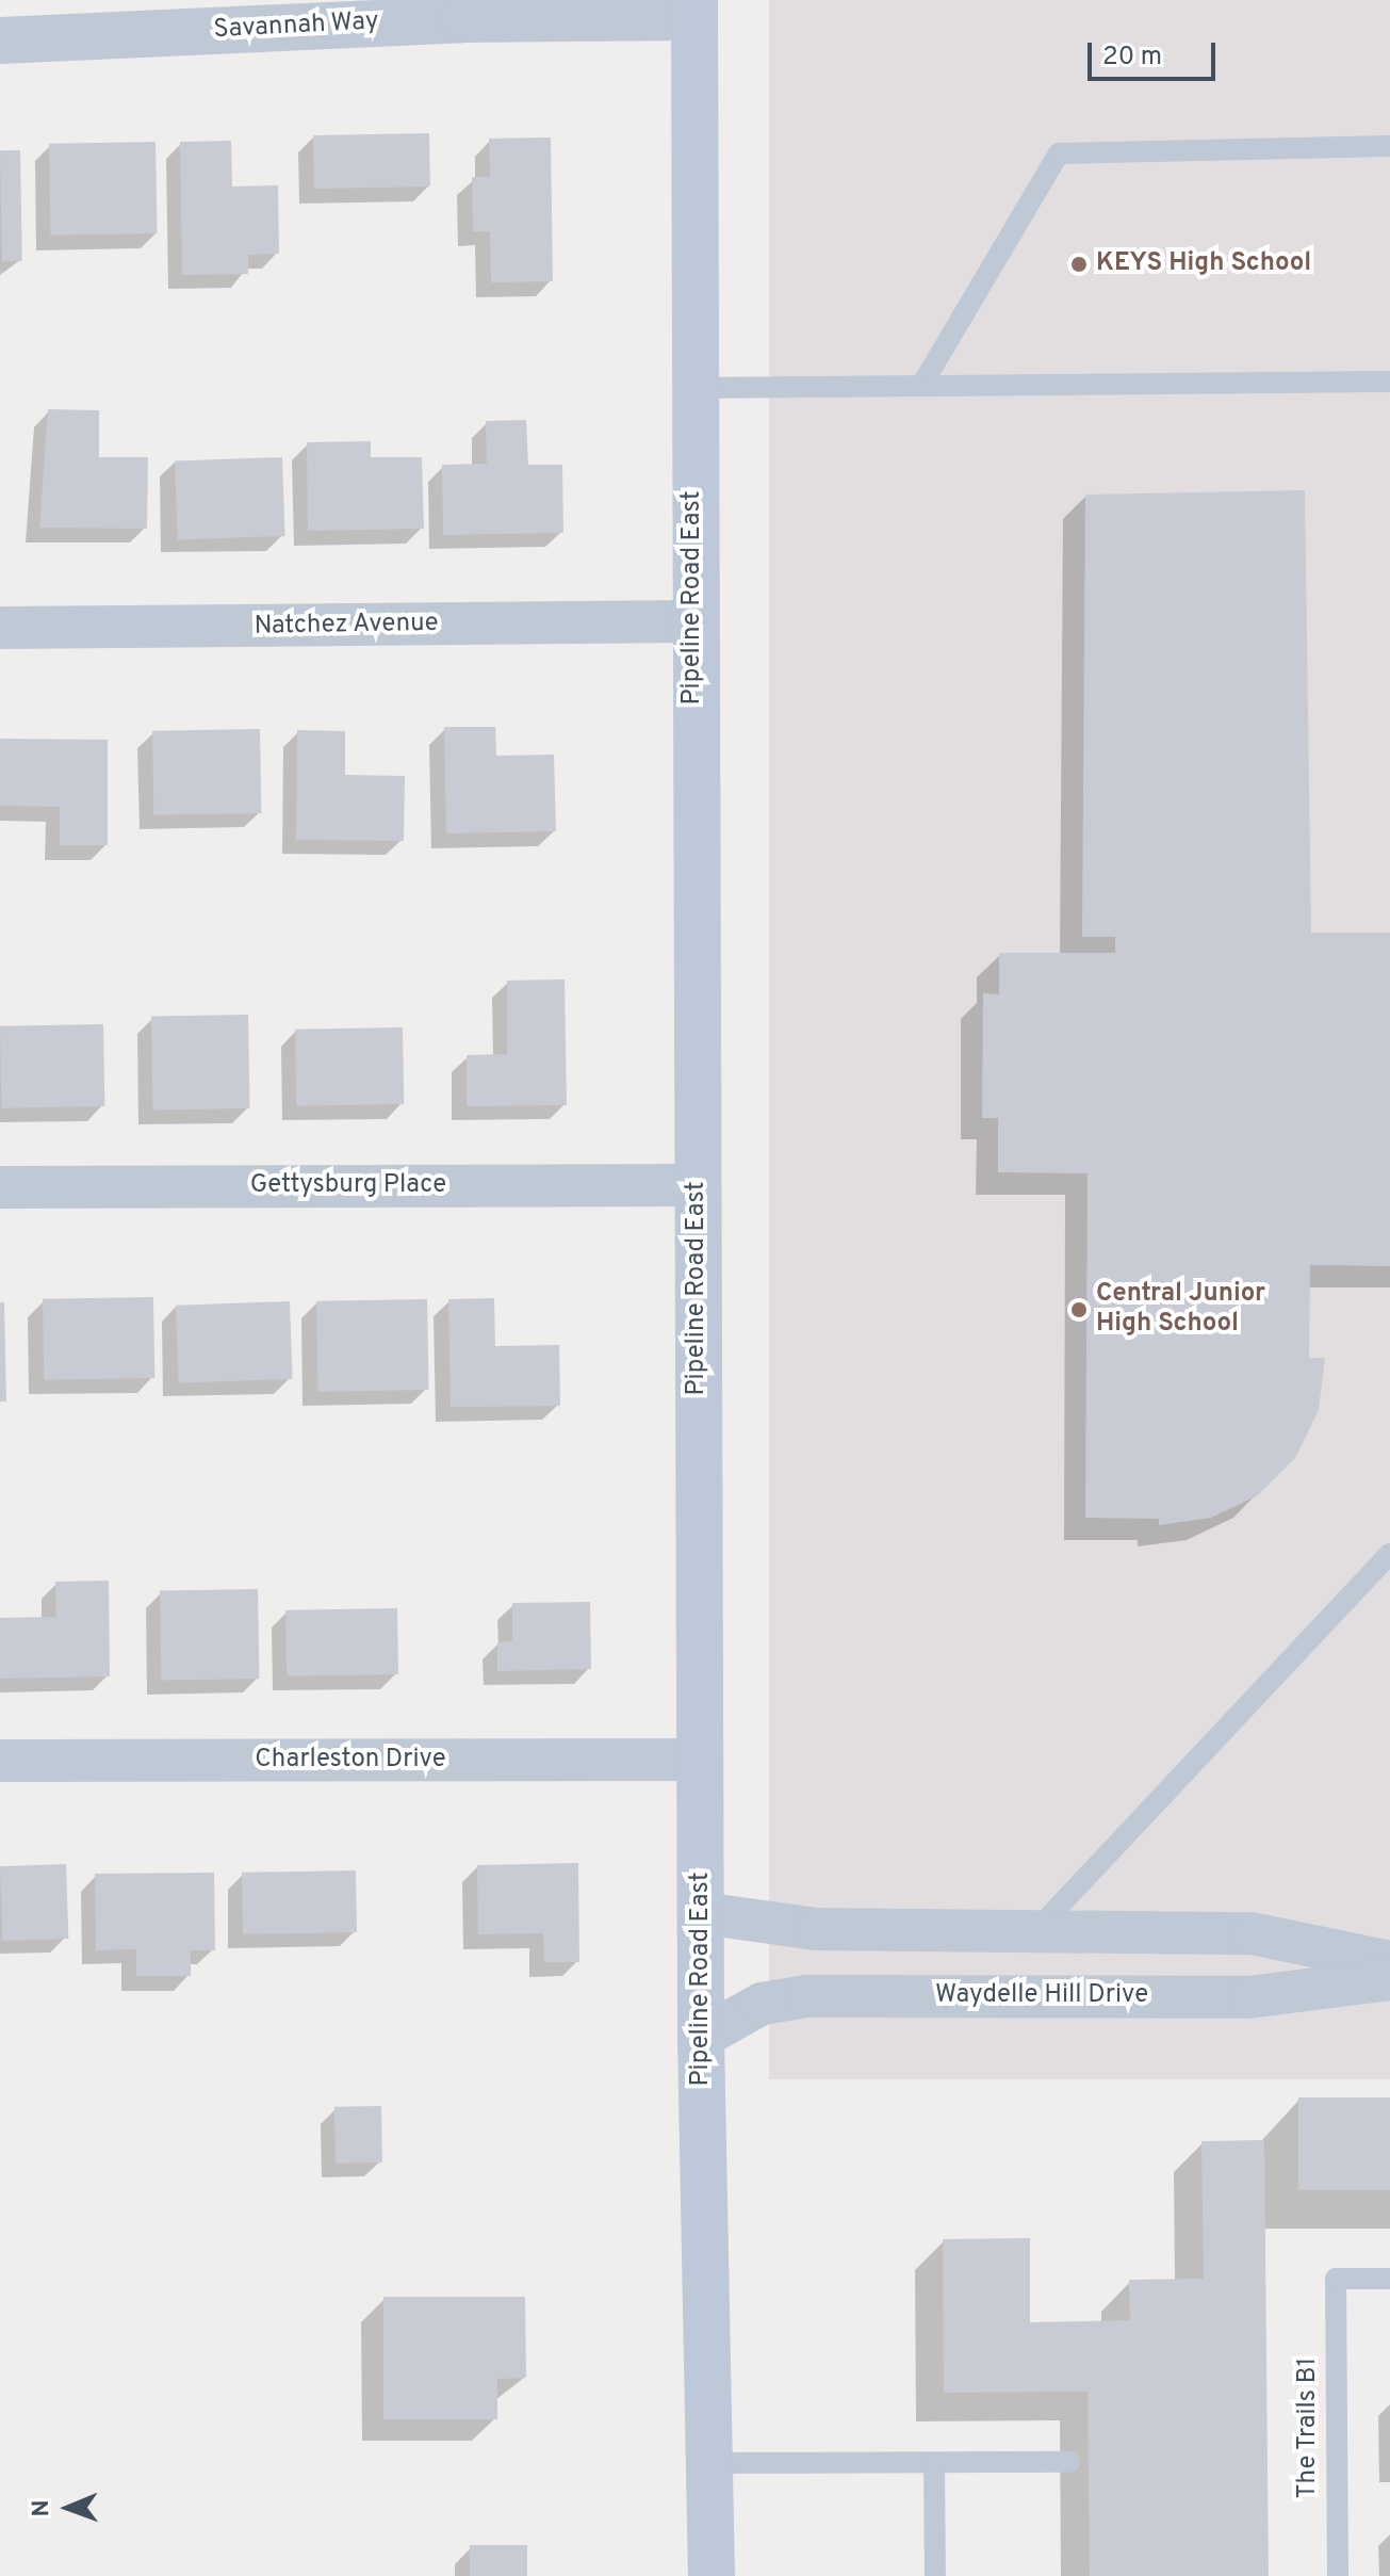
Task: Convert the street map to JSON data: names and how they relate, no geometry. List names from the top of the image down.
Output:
{
  "streets": {
    "main road": ["Pipeline Road East"],
    "street": [
      "Savannah Way",
      "Natchez Avenue",
      "Gettysburg Place",
      "Charleston Drive",
      "Waydelle Hill Drive"
    ],
    "lane": ["The Trails B1"]
  },
  "crossings": [
    ["Savannah Way", "Pipeline Road East"],
    ["Pipeline Road East", "Natchez Avenue"],
    ["Pipeline Road East", "Gettysburg Place"],
    ["Pipeline Road East", "Charleston Drive"],
    ["Pipeline Road East", "Waydelle Hill Drive"]
  ],
  "places": ["KEYS High School", "Central Junior High School"],
  "scale_bar": "20 m",
  "north": "left"
}
